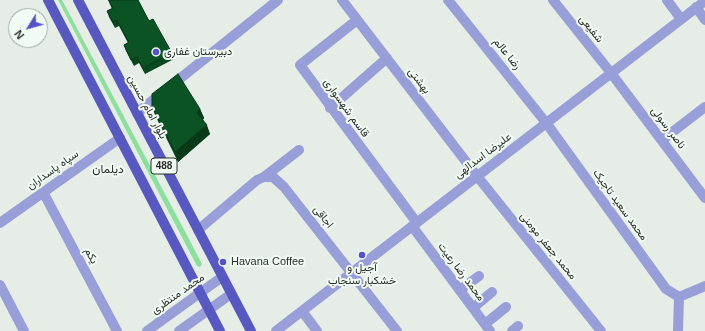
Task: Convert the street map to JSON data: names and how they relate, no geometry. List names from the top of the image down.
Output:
{
  "streets": {
    "main road": ["بلوار امام حسین", "488"],
    "street": [
      "شفیعی",
      "رضا عالم",
      "بهشتی",
      "قاسم شهسواری",
      "ناصر رسولی",
      "علیرضا اسدالهی",
      "سپاه پاسداران",
      "محمد سعید تاجیک",
      "اجاقی",
      "محمد جعفر مومنی",
      "یکم",
      "محمد رضا رعیت",
      "محمد منتظری"
    ]
  },
  "crossings": [
    ["شفیعی", "ناصر رسولی"],
    ["شفیعی", "علیرضا اسدالهی"],
    ["رضا عالم", "علیرضا اسدالهی"],
    ["رضا عالم", "محمد سعید تاجیک"],
    ["بهشتی", "قاسم شهسواری"],
    ["بهشتی", "علیرضا اسدالهی"],
    ["بهشتی", "محمد جعفر مومنی"],
    ["بلوار امام حسین", "محمد منتظری"],
    ["قاسم شهسواری", "علیرضا اسدالهی"],
    ["قاسم شهسواری", "محمد رضا رعیت"],
    ["ناصر رسولی", "علیرضا اسدالهی"],
    ["علیرضا اسدالهی", "محمد سعید تاجیک"],
    ["علیرضا اسدالهی", "اجاقی"],
    ["علیرضا اسدالهی", "محمد جعفر مومنی"],
    ["علیرضا اسدالهی", "محمد رضا رعیت"],
    ["488", "سپاه پاسداران"],
    ["488", "محمد منتظری"],
    ["سپاه پاسداران", "یکم"]
  ],
  "districts": ["دیلمان"],
  "places": ["دبیرستان غفاری", "آجیل و خشکبار سنجاب", "Havana Coffee"],
  "north": "bottom left"
}
